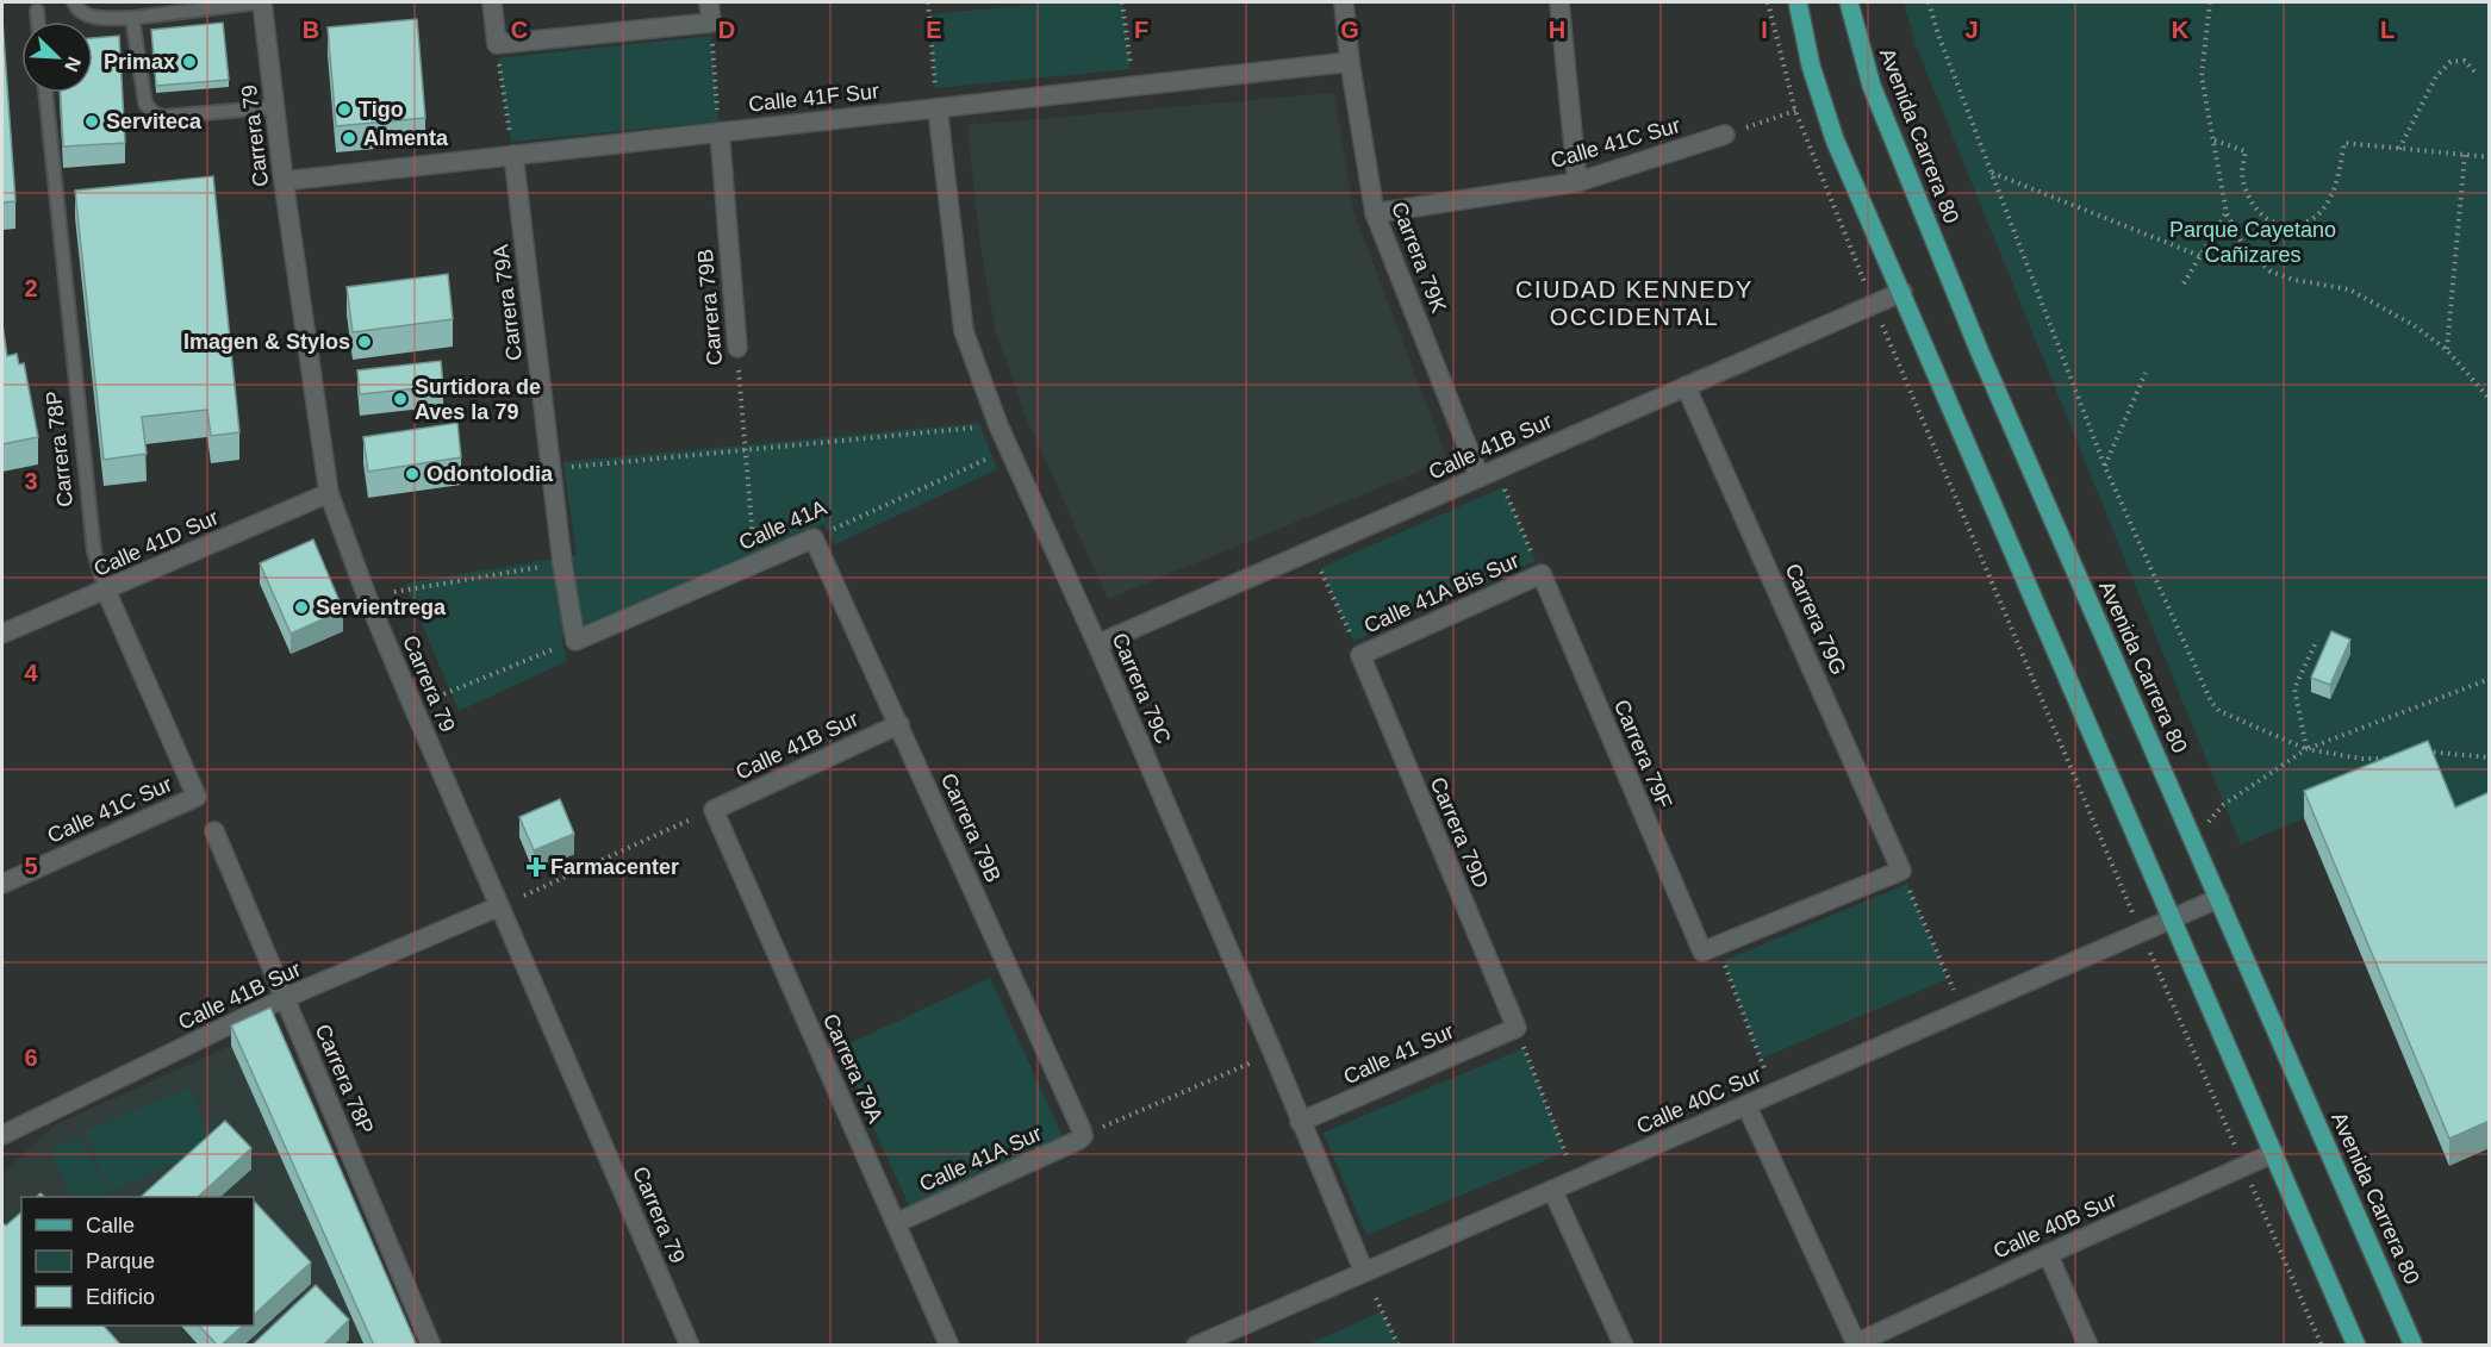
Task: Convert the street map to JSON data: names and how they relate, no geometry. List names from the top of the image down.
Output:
{
  "streets": {
    "main road": ["Avenida Carrera 80"],
    "street": [
      "Calle 41F Sur",
      "Carrera 79",
      "Calle 41C Sur",
      "Carrera 79K",
      "Carrera 79A",
      "Carrera 79B",
      "Calle 41B Sur",
      "Carrera 78P",
      "Calle 41A",
      "Calle 41D Sur",
      "Calle 41A Bis Sur",
      "Carrera 79G",
      "Carrera 79C",
      "Carrera 79F",
      "Carrera 79D",
      "Calle 41 Sur",
      "Calle 40C Sur",
      "Calle 41A Sur",
      "Calle 40B Sur"
    ]
  },
  "crossings": [
    ["Calle 41F Sur", "Carrera 79"],
    ["Calle 41F Sur", "Carrera 79K"],
    ["Calle 41F Sur", "Carrera 79A"],
    ["Calle 41F Sur", "Carrera 79B"],
    ["Calle 41F Sur", "Carrera 79C"],
    ["Carrera 79", "Calle 41B Sur"],
    ["Carrera 79", "Calle 41D Sur"],
    ["Avenida Carrera 80", "Calle 40C Sur"],
    ["Calle 41C Sur", "Carrera 79K"],
    ["Calle 41C Sur", "Carrera 78P"],
    ["Carrera 79K", "Calle 41B Sur"],
    ["Carrera 79A", "Calle 41B Sur"],
    ["Carrera 79A", "Calle 41A"],
    ["Carrera 79A", "Calle 41A Sur"],
    ["Carrera 79B", "Calle 41B Sur"],
    ["Carrera 79B", "Calle 41A"],
    ["Carrera 79B", "Calle 41A Sur"],
    ["Calle 41B Sur", "Carrera 78P"],
    ["Calle 41B Sur", "Carrera 79G"],
    ["Calle 41B Sur", "Carrera 79C"],
    ["Carrera 78P", "Calle 41D Sur"],
    ["Calle 41A", "Carrera 79C"],
    ["Calle 41A Bis Sur", "Carrera 79F"],
    ["Calle 41A Bis Sur", "Carrera 79D"],
    ["Carrera 79C", "Calle 41 Sur"],
    ["Carrera 79C", "Calle 40C Sur"],
    ["Carrera 79D", "Calle 41 Sur"]
  ],
  "districts": ["CIUDAD KENNEDY OCCIDENTAL"],
  "parks": ["Parque Cayetano Cañizares"],
  "places": {
    "other": [
      "Primax",
      "Tigo",
      "Serviteca",
      "Almenta",
      "Imagen & Stylos",
      "Surtidora de Aves la 79",
      "Odontolodia",
      "Servientrega"
    ],
    "health": ["Farmacenter"]
  },
  "legend": ["Calle", "Parque", "Edificio"],
  "north": "bottom right",
  "grid": {
    "columns": [
      "B",
      "C",
      "D",
      "E",
      "F",
      "G",
      "H",
      "I",
      "J",
      "K",
      "L"
    ],
    "rows": [
      "2",
      "3",
      "4",
      "5",
      "6"
    ]
  }
}
